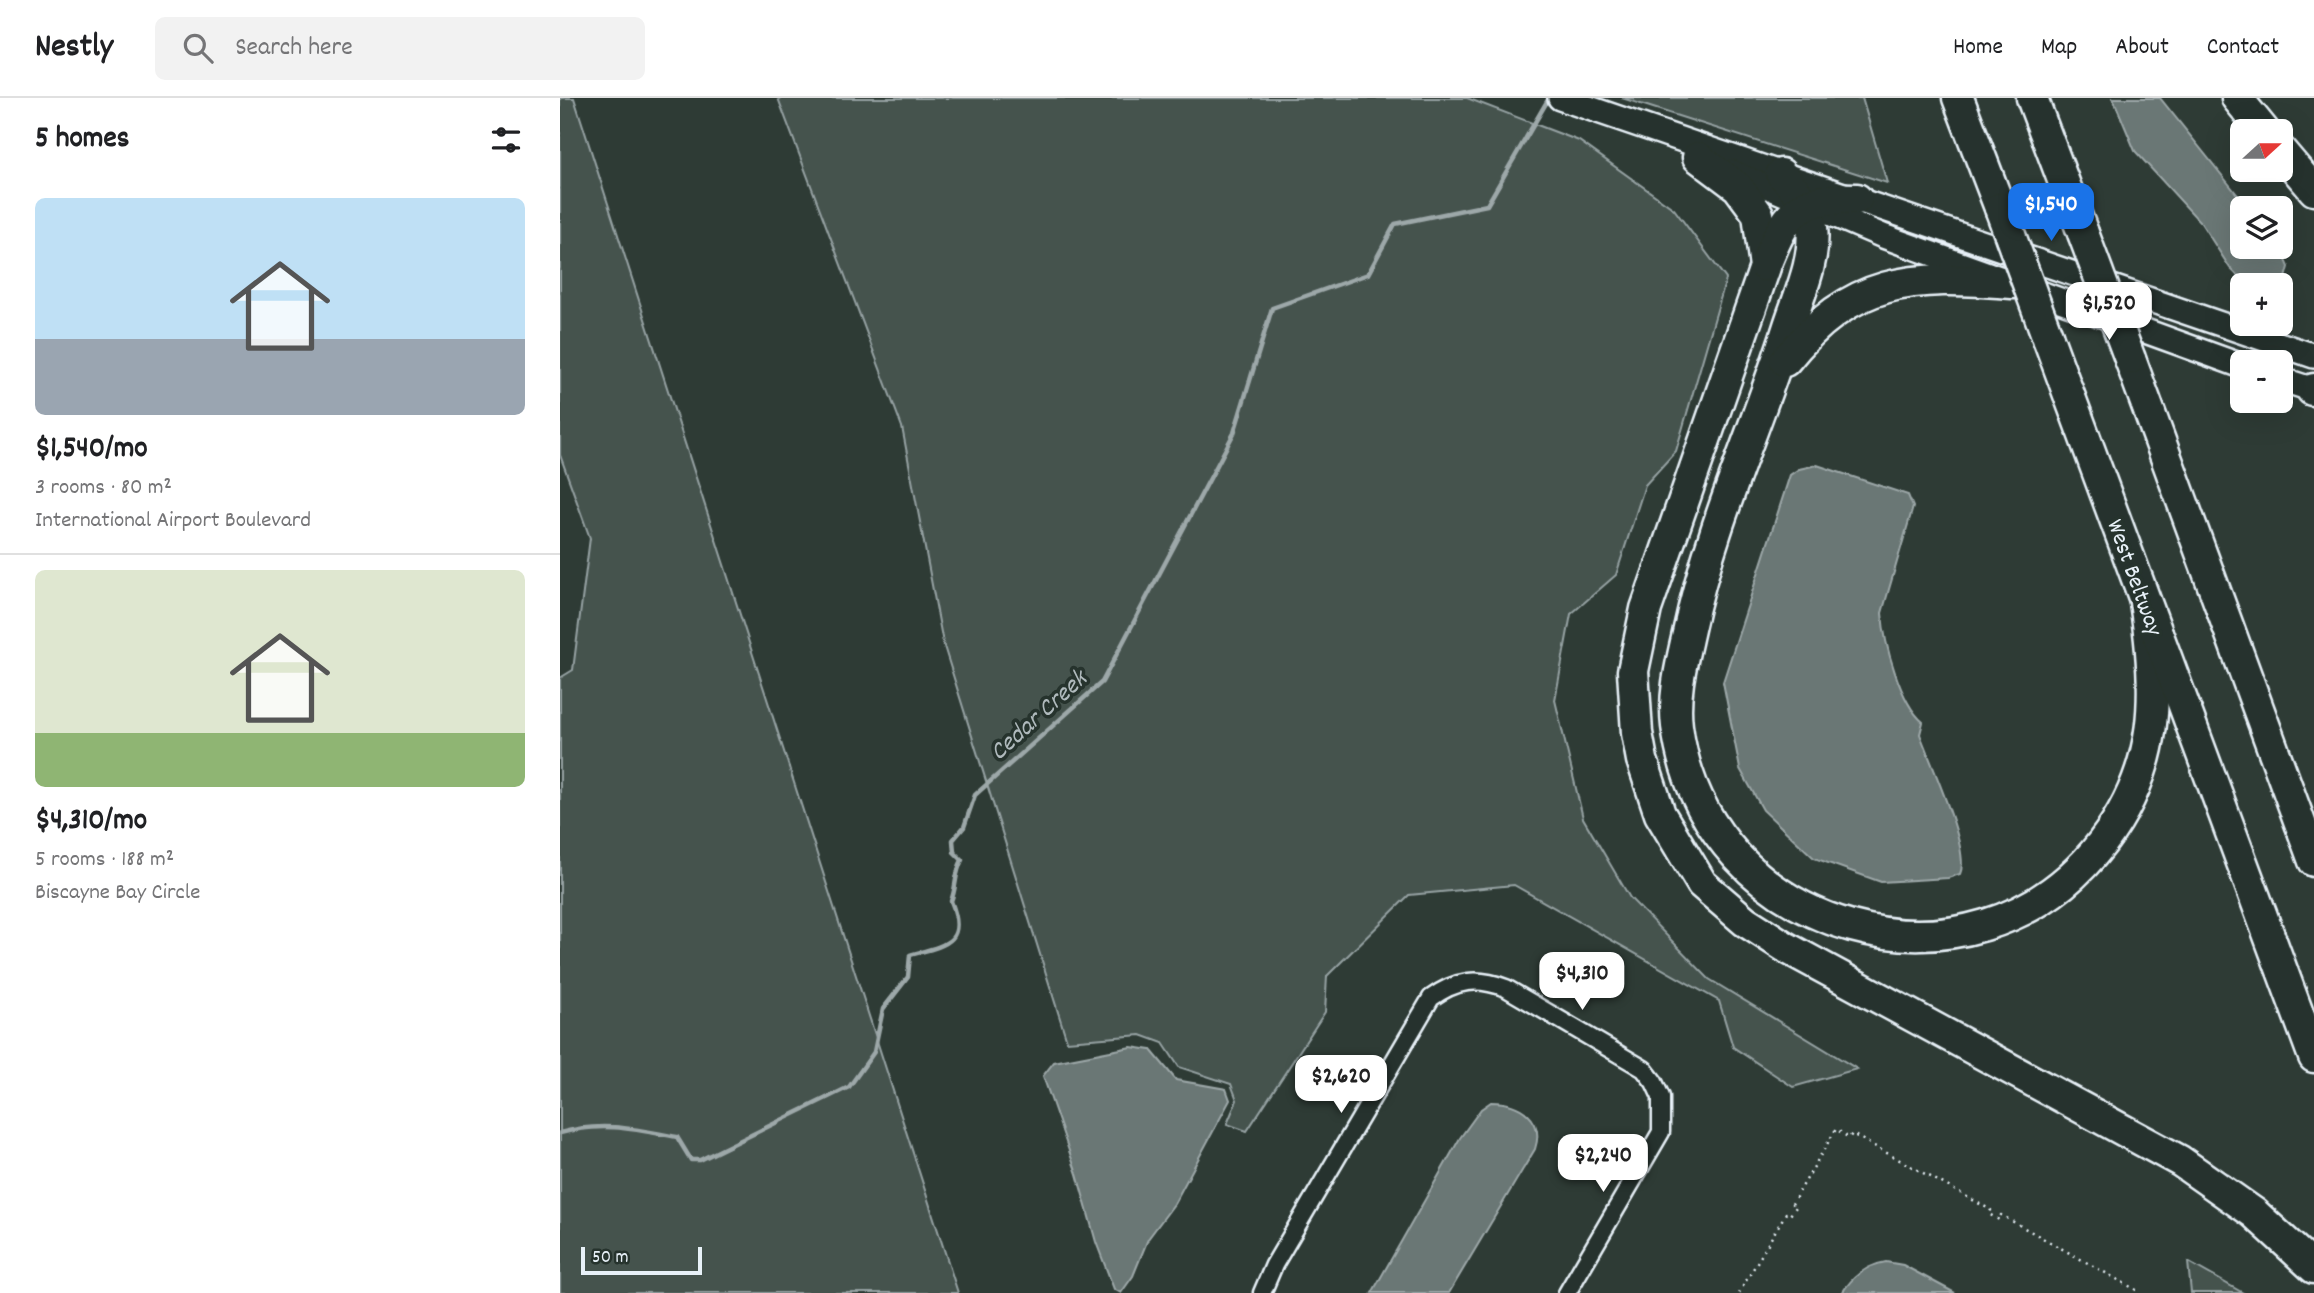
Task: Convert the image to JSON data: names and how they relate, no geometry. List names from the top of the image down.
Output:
{
  "streets": {
    "highway": ["West Beltway"]
  },
  "water": ["Cedar Creek"],
  "scale_bar": "50 m",
  "north": "right",
  "page": {
    "header": "Nestly",
    "search": "Search here",
    "nav": [
      "Home",
      "Map",
      "About",
      "Contact"
    ],
    "heading": "5 homes",
    "map_buttons": ["+", "−"],
    "list": [
      {
        "name": "$1,540/mo",
        "note": "3 rooms · 80 m² · International Airport Boulevard"
      },
      {
        "name": "$4,310/mo",
        "note": "5 rooms · 188 m² · Biscayne Bay Circle"
      }
    ],
    "price": [
      "$1,540",
      "$1,520",
      "$4,310",
      "$2,620",
      "$2,240"
    ],
    "scale": "50 m"
  }
}
